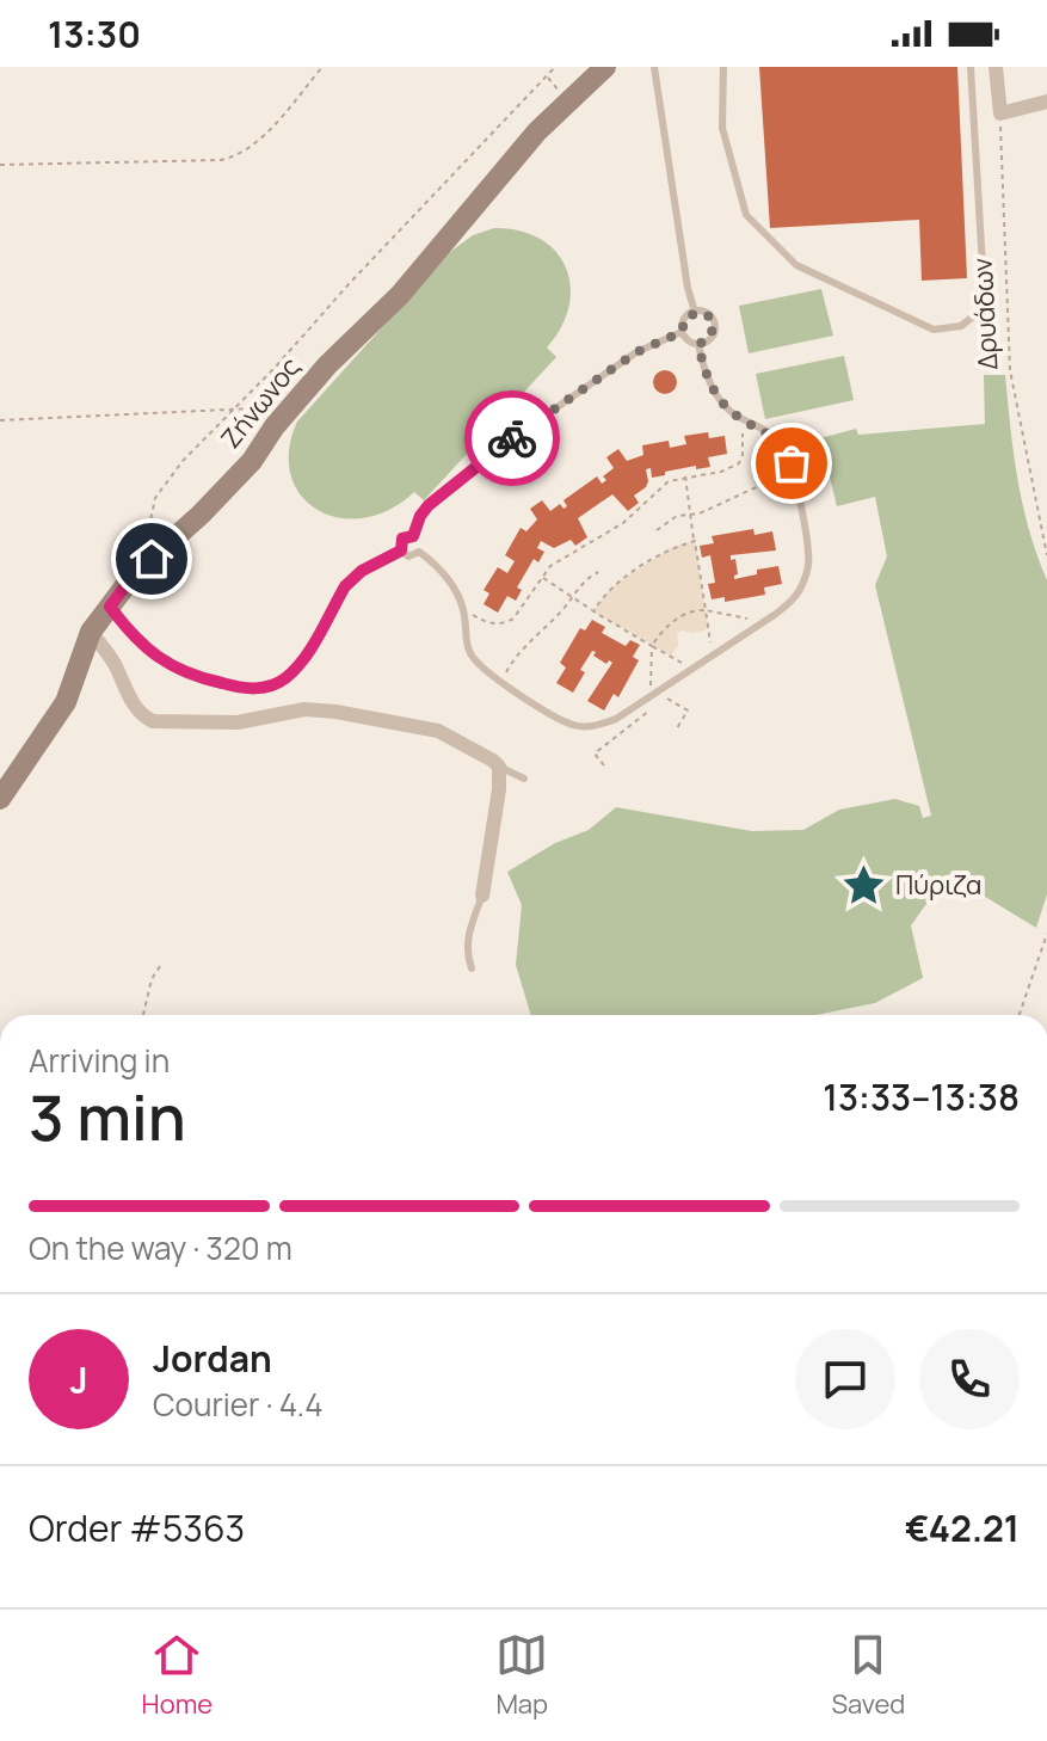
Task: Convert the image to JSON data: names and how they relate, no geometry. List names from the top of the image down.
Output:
{
  "streets": {
    "street": ["Ζήνωνος"],
    "path": ["Δρυάδων"]
  },
  "places": {
    "place": ["Πύριζα"]
  },
  "page": {
    "status": "13:30",
    "heading": ["3 min", "Arriving in", "13:33–13:38"],
    "panel": [
      "Jordan",
      "Courier · 4.4",
      "Order #5363",
      "€42.21"
    ],
    "bar": "On the way · 320 m",
    "round": "J",
    "tabs": ["Home", "Map", "Saved"]
  }
}
